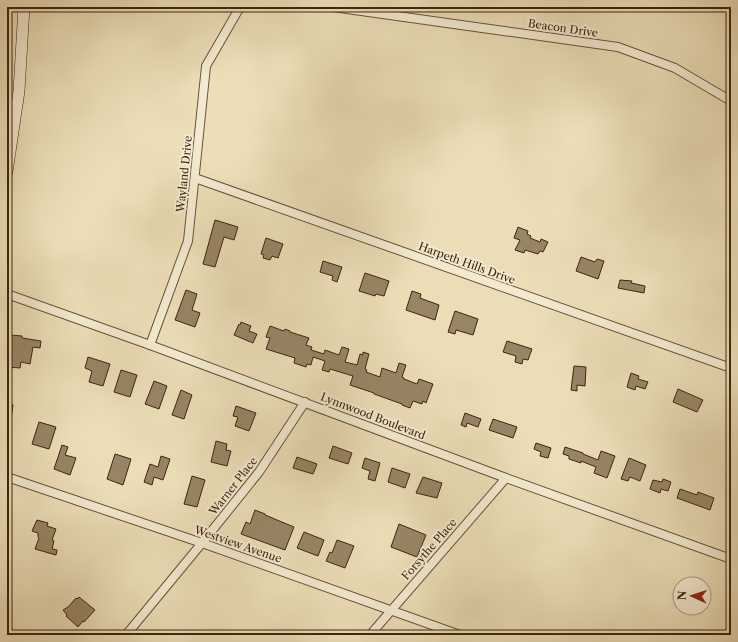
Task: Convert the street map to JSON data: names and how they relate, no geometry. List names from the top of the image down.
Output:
{
  "streets": {
    "street": [
      "Beacon Drive",
      "Wayland Drive",
      "Harpeth Hills Drive",
      "Lynnwood Boulevard",
      "Warner Place",
      "Westview Avenue",
      "Forsythe Place"
    ]
  },
  "crossings": [
    ["Wayland Drive", "Harpeth Hills Drive"],
    ["Wayland Drive", "Lynnwood Boulevard"],
    ["Lynnwood Boulevard", "Warner Place"],
    ["Lynnwood Boulevard", "Forsythe Place"],
    ["Warner Place", "Westview Avenue"],
    ["Westview Avenue", "Forsythe Place"]
  ],
  "north": "left"
}
